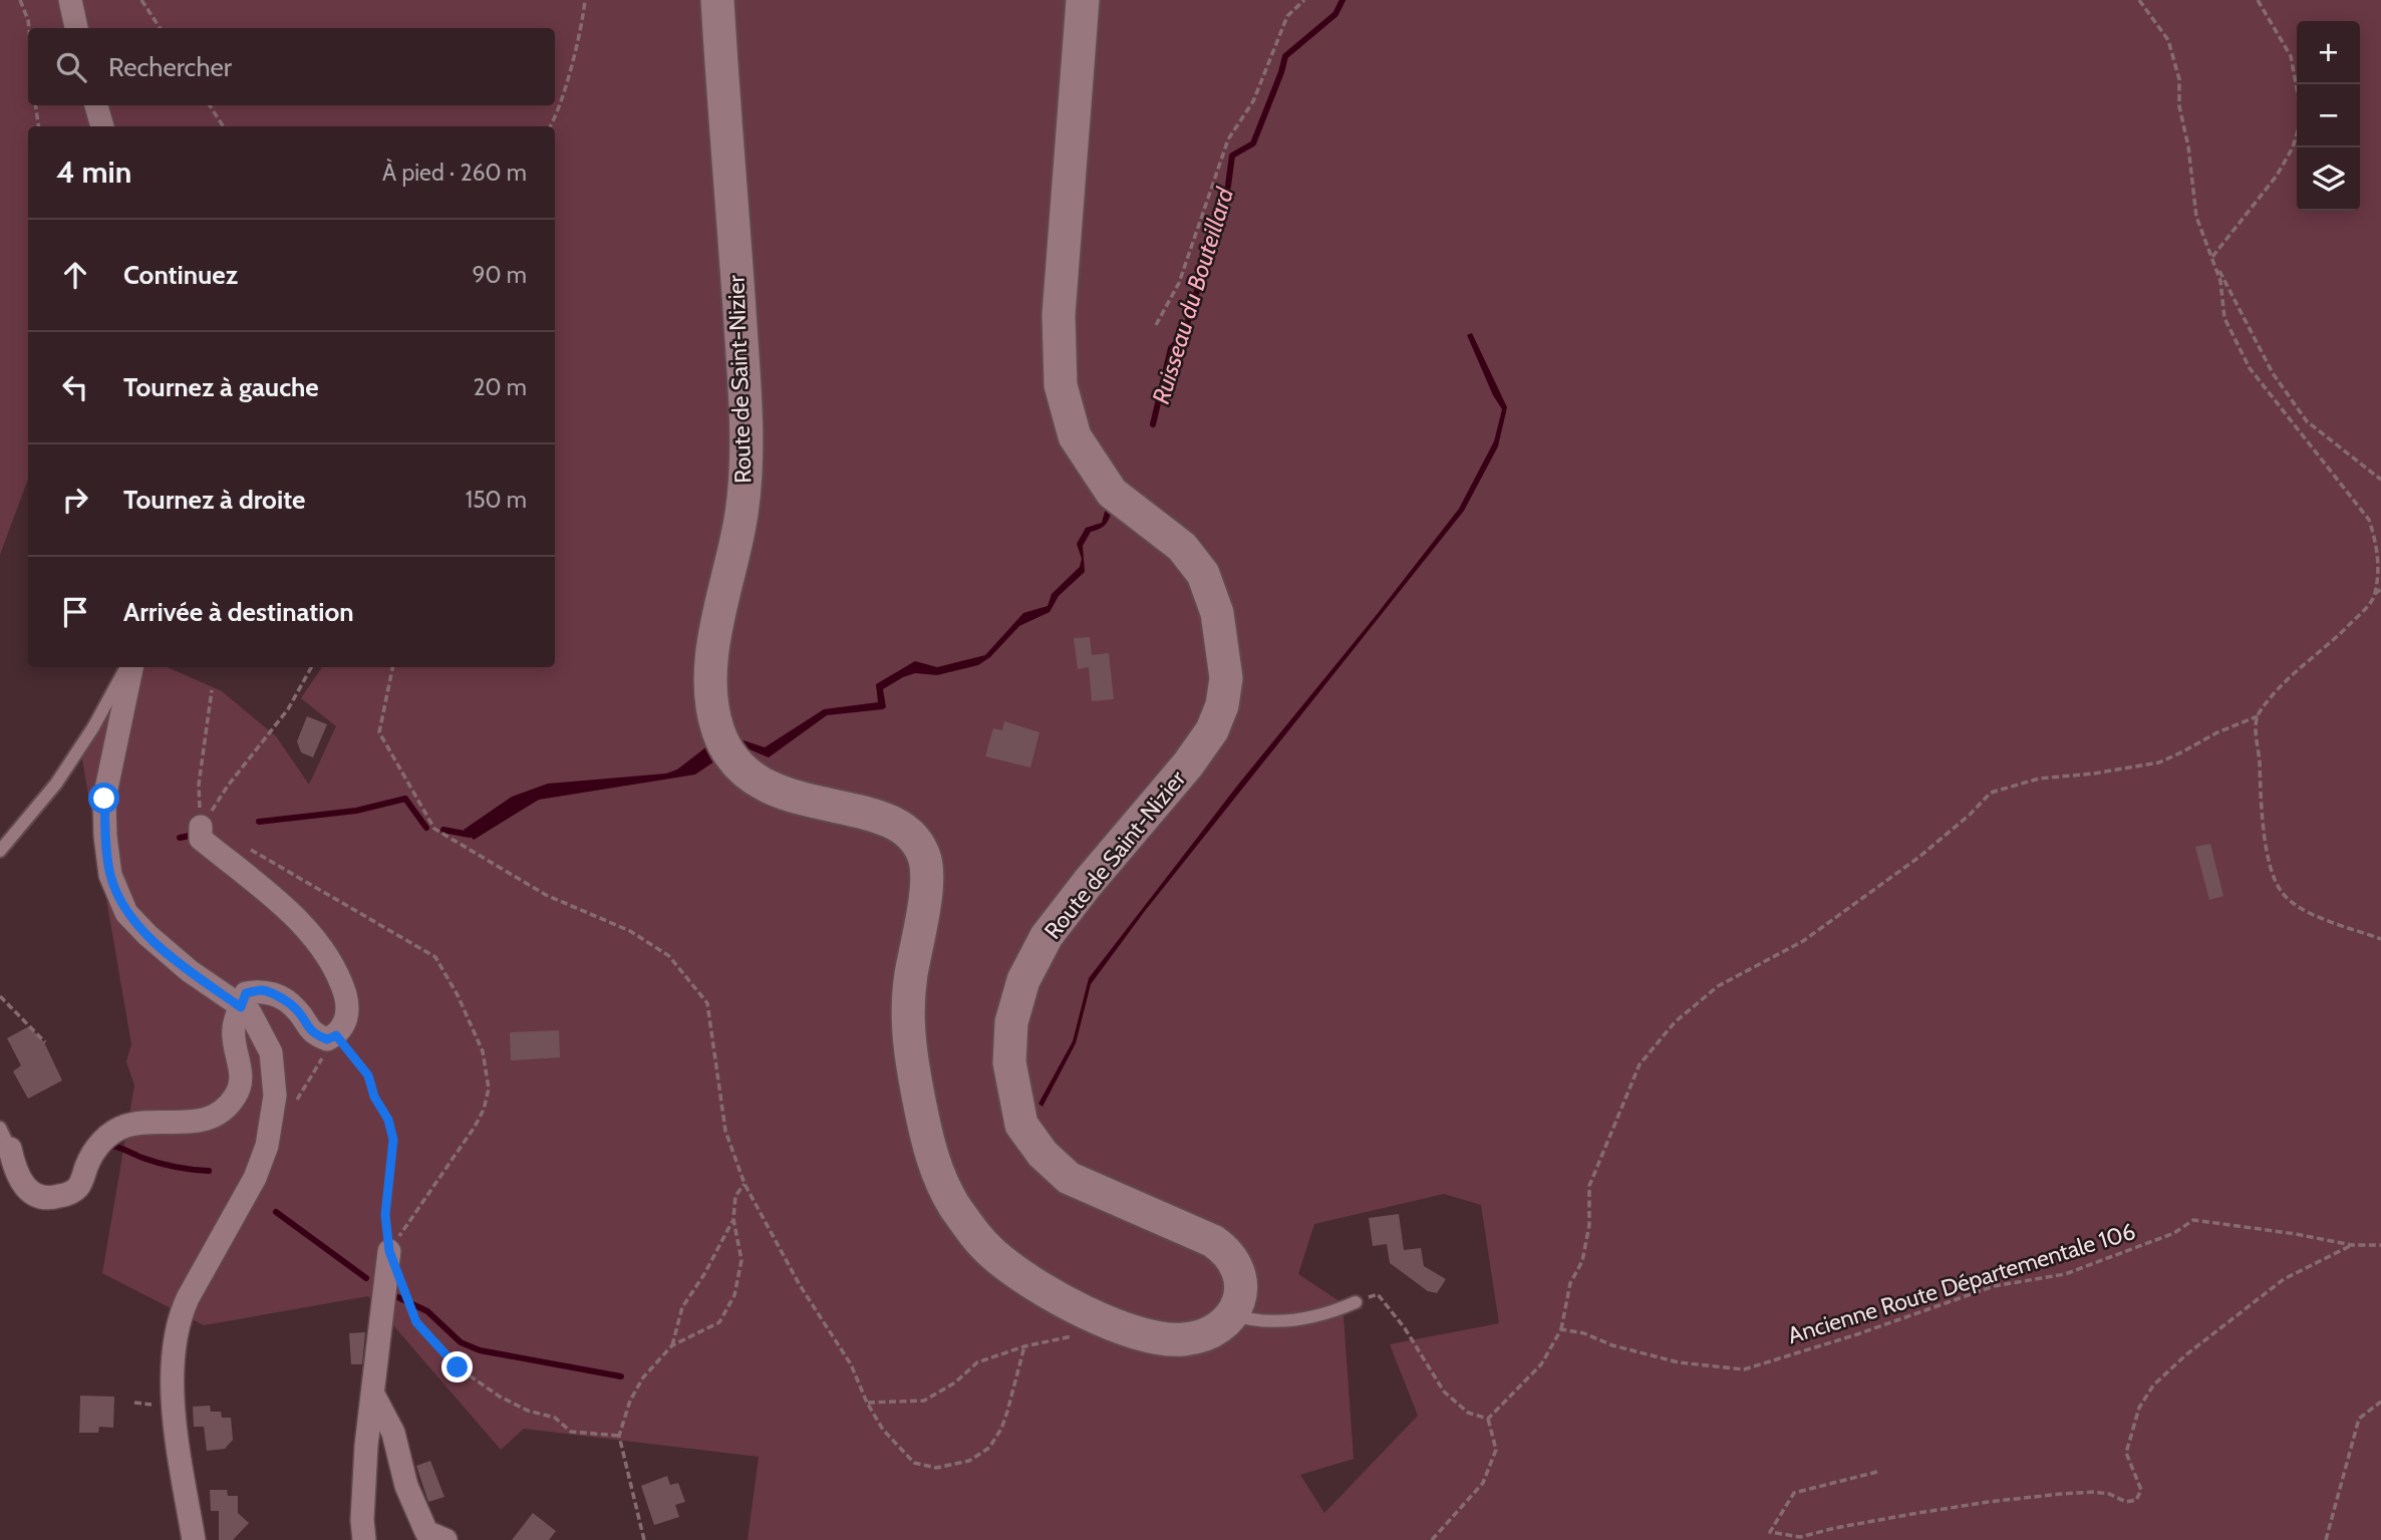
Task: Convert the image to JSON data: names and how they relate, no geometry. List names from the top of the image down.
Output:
{
  "streets": {
    "main road": ["Route de Saint-Nizier"],
    "path": ["Ancienne Route Départementale 106"]
  },
  "water": ["Ruisseau du Bouteillard"],
  "page": {
    "map_buttons": ["+", "−"],
    "search": "Rechercher",
    "heading": ["4 min", "À pied · 260 m"],
    "list": [
      ["Continuez", "90 m"],
      ["Tournez à gauche", "20 m"],
      ["Tournez à droite", "150 m"],
      "Arrivée à destination"
    ]
  }
}
